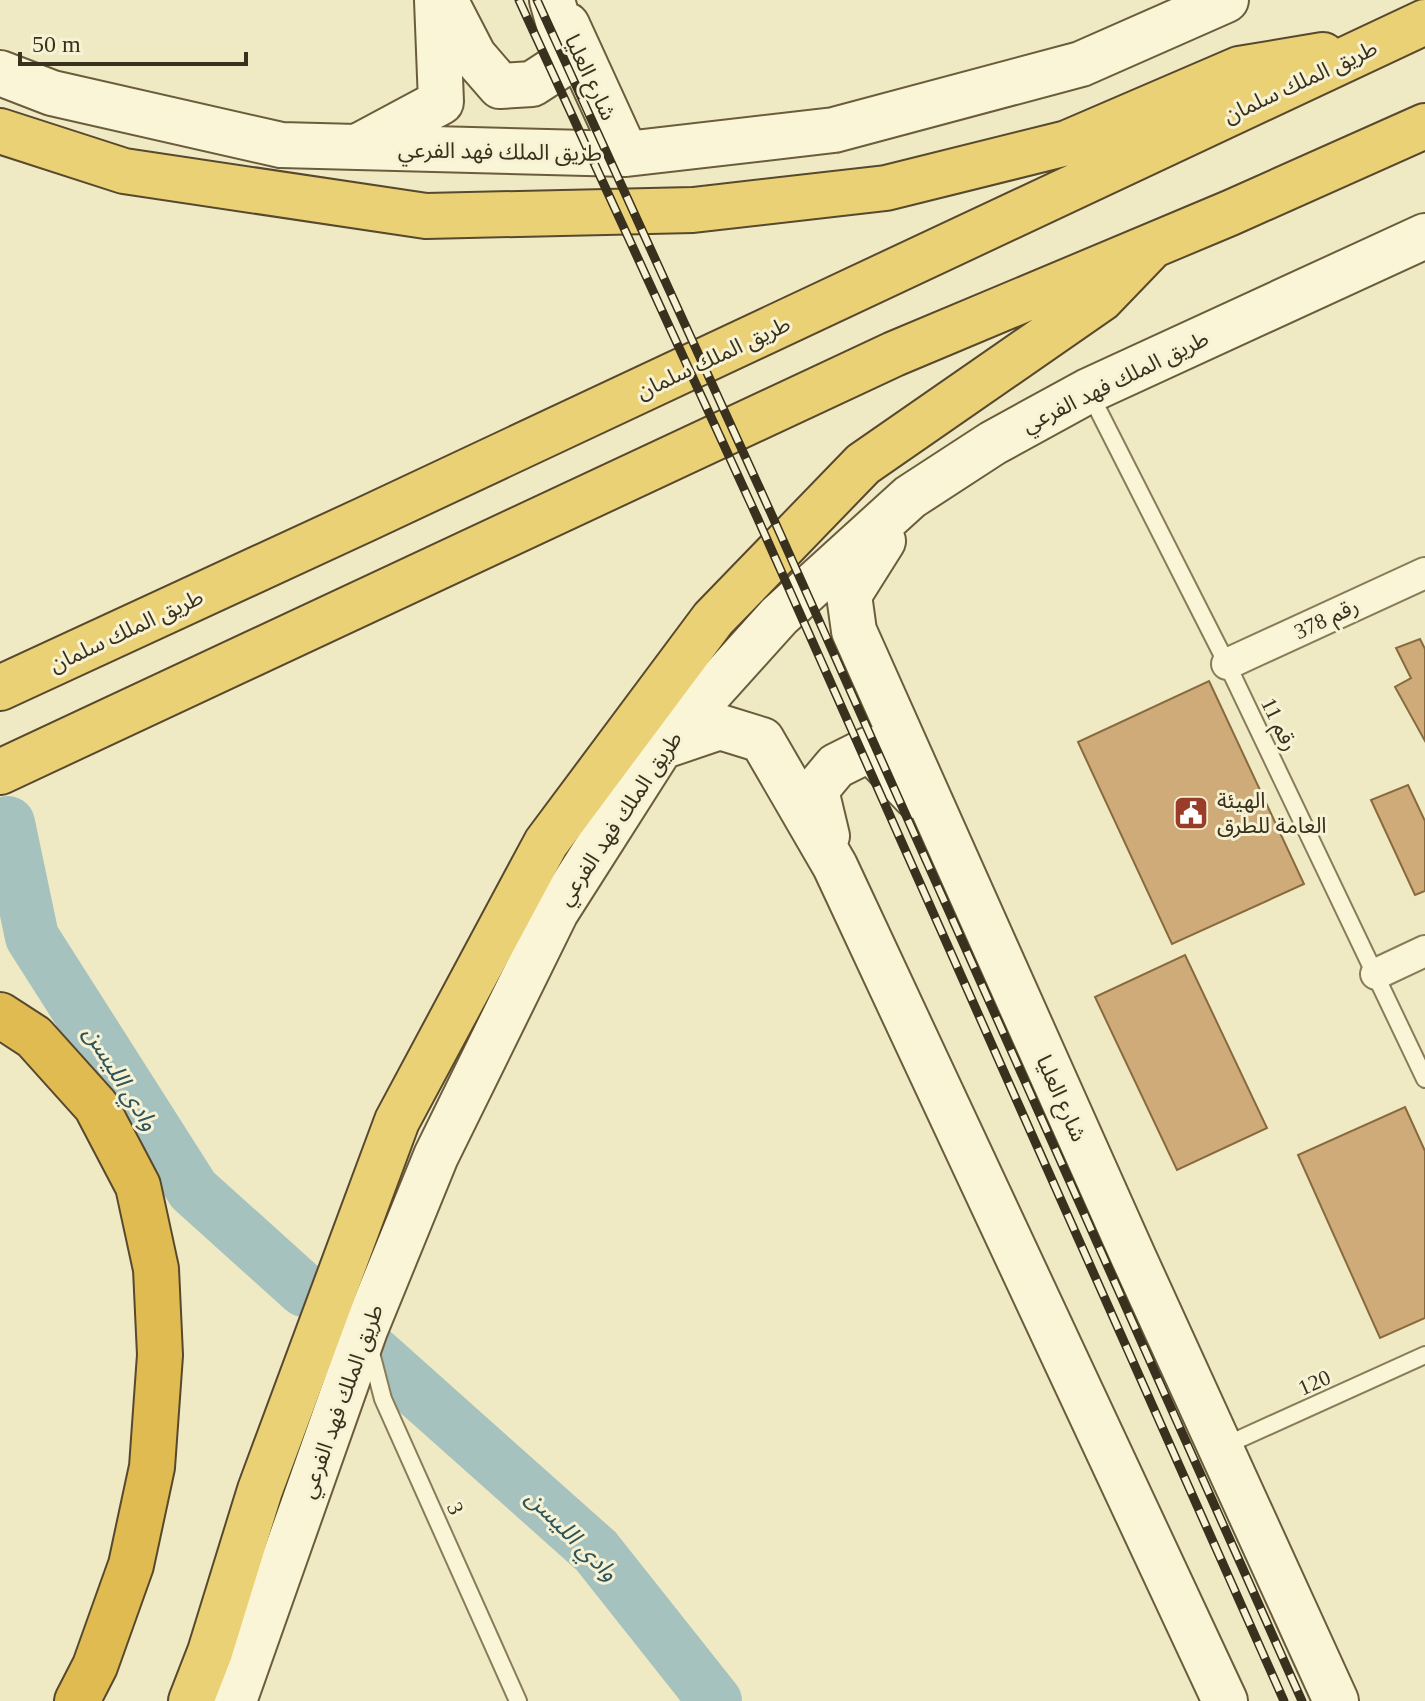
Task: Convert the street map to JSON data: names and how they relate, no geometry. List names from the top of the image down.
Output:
{
  "streets": {
    "highway": ["طريق الملك سلمان"],
    "main road": ["شارع العليا", "طريق الملك فهد الفرعي"],
    "street": ["رقم 378"],
    "lane": ["رقم 11", "120", "3"]
  },
  "crossings": [
    ["شارع العليا", "طريق الملك فهد الفرعي"],
    ["شارع العليا", "120"],
    ["طريق الملك فهد الفرعي", "رقم 11"],
    ["طريق الملك فهد الفرعي", "3"],
    ["رقم 378", "رقم 11"]
  ],
  "water": ["وادي الليسن"],
  "places": {
    "public building": ["الهيئة العامة للطرق"]
  },
  "scale_bar": "50 m"
}
